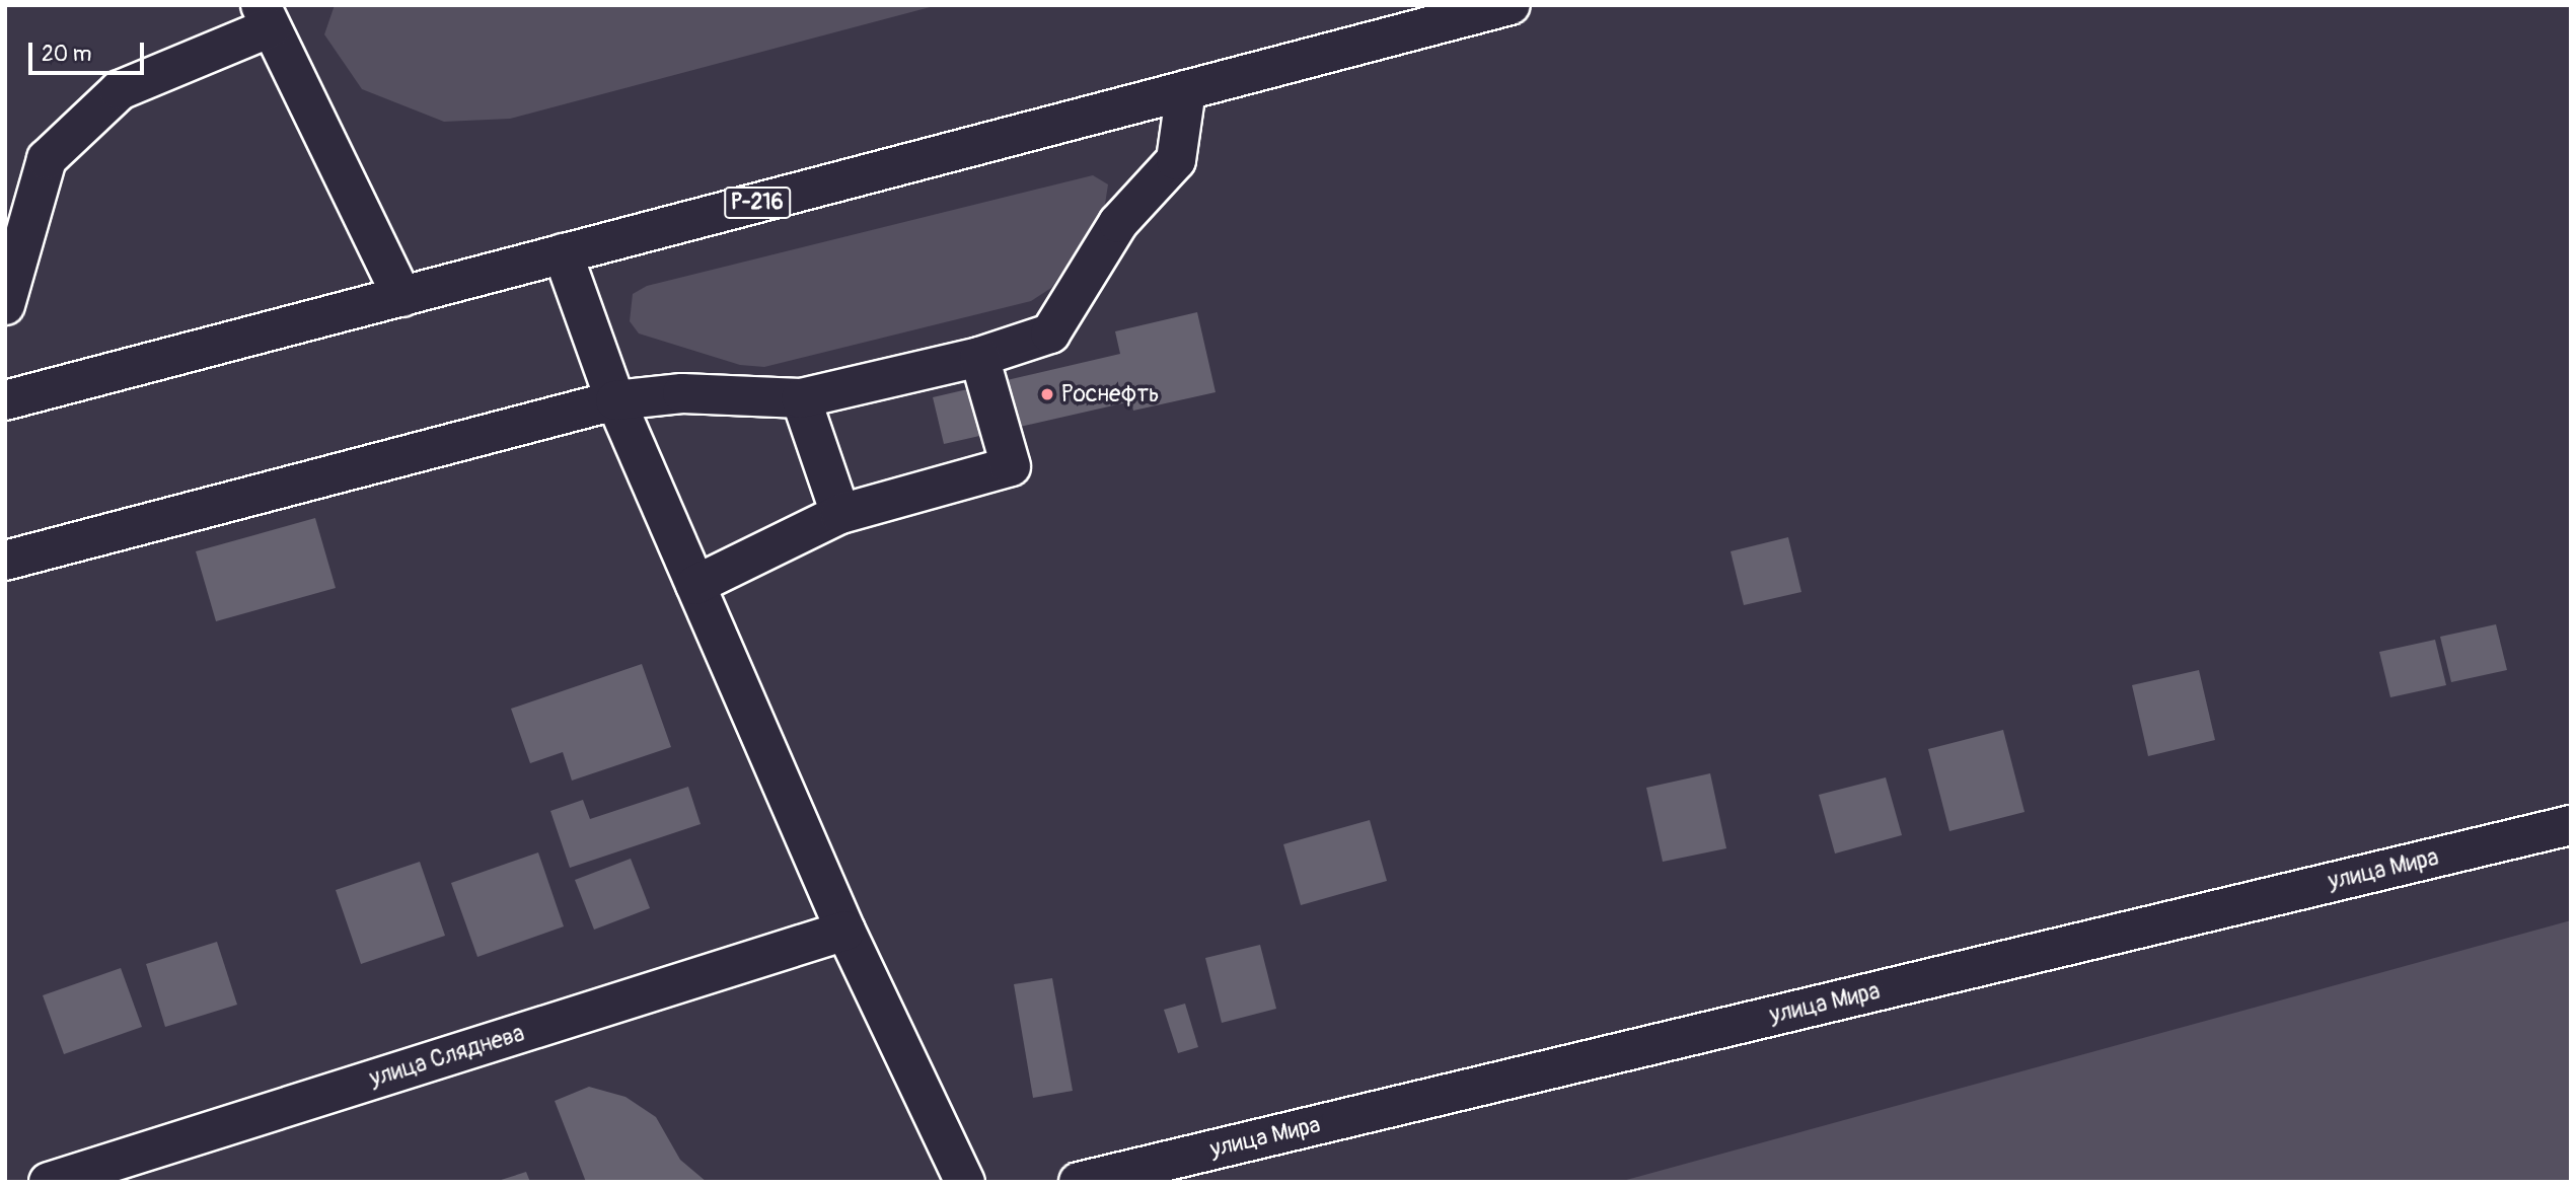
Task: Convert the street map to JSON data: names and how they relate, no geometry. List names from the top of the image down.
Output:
{
  "streets": {
    "main road": ["Р-216", "улица Мира", "улица Сляднева"]
  },
  "places": ["Роснефть"],
  "scale_bar": "20 m"
}
